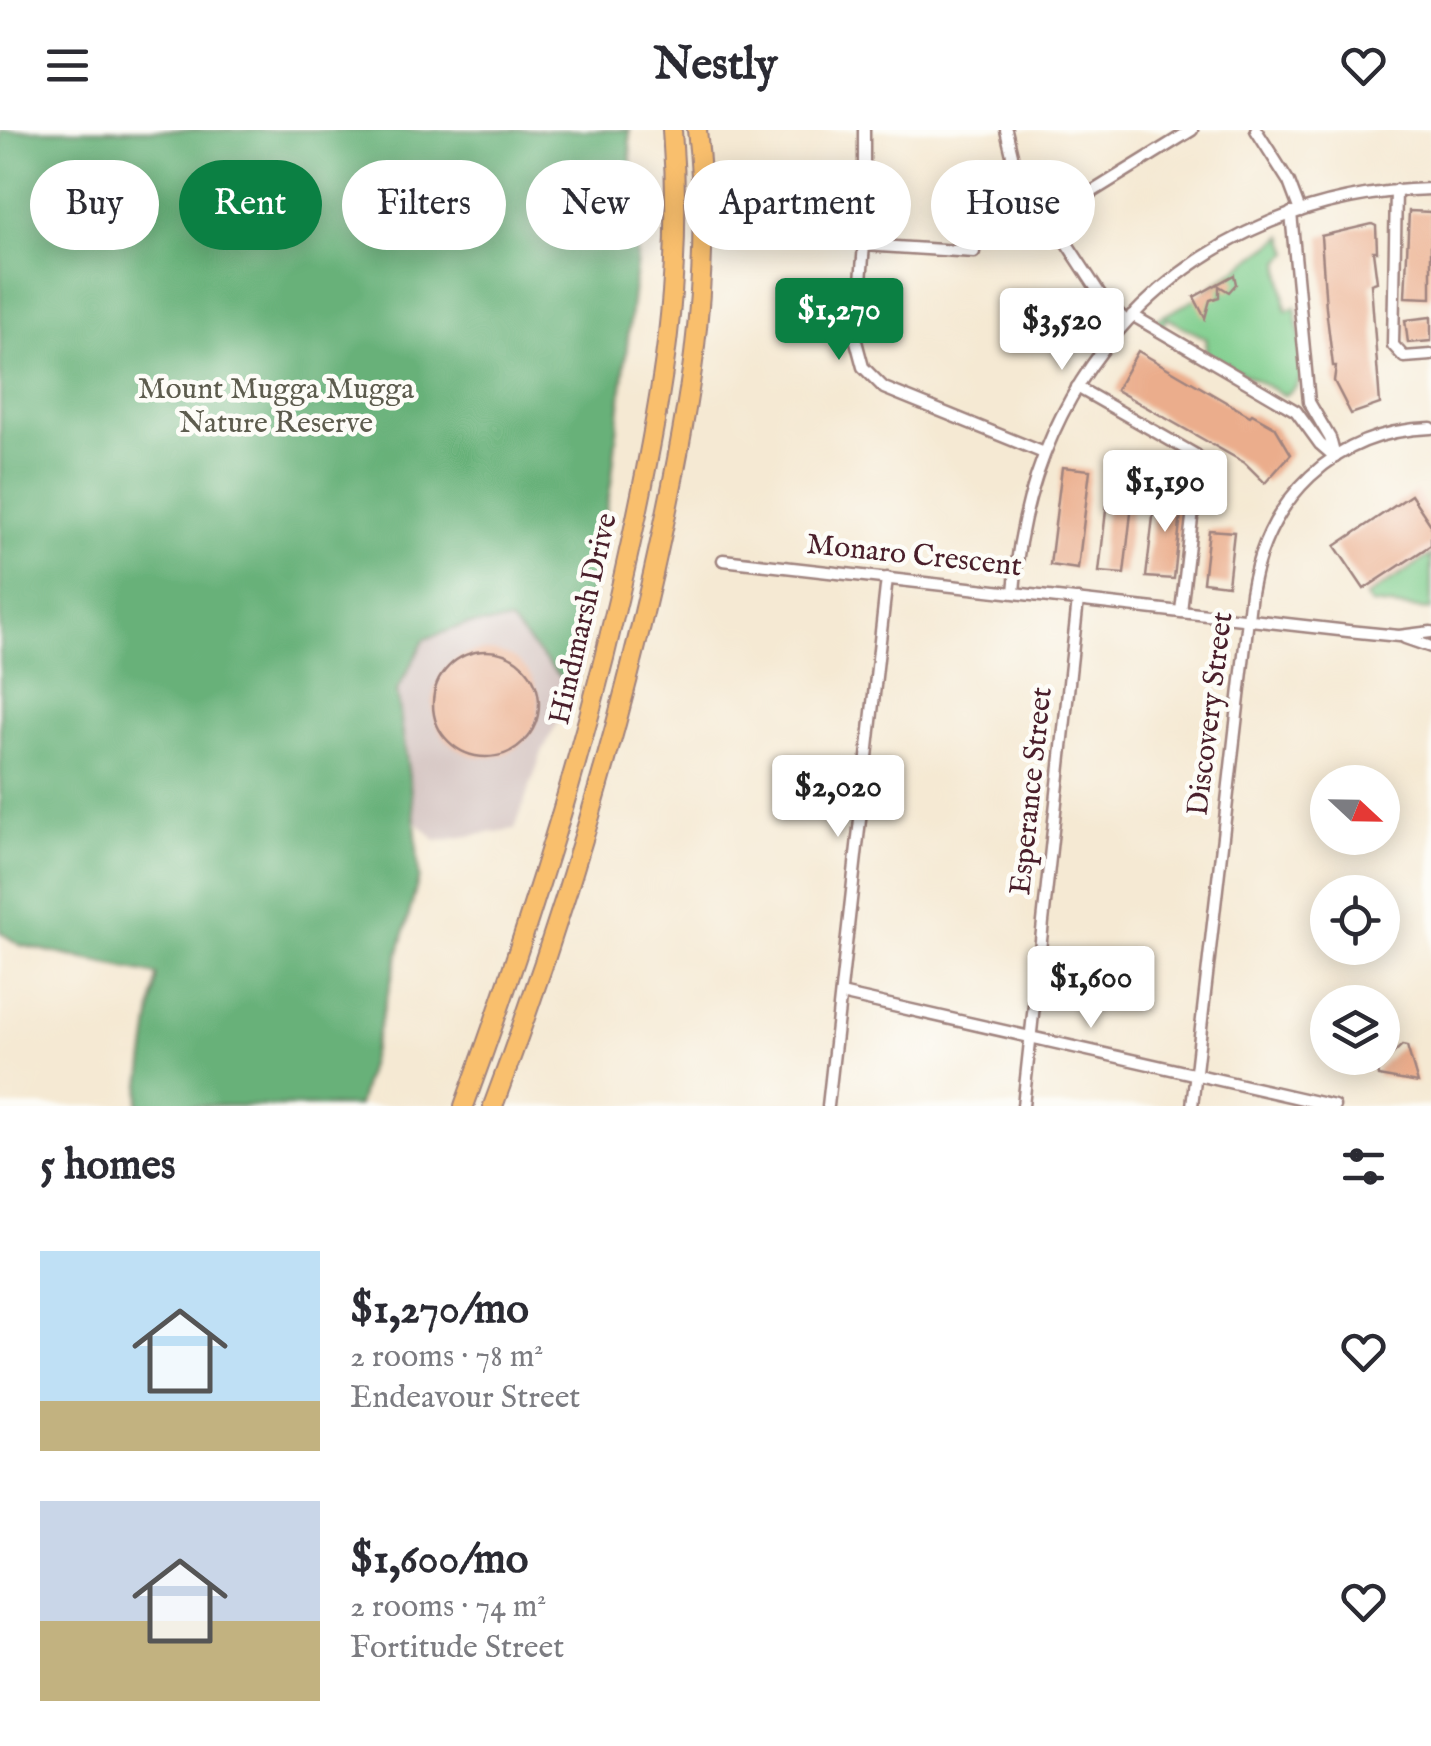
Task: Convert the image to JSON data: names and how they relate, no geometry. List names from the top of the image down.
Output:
{
  "streets": {
    "main road": ["Hindmarsh Drive"],
    "street": ["Monaro Crescent", "Discovery Street", "Esperance Street"]
  },
  "crossings": [
    ["Monaro Crescent", "Discovery Street"],
    ["Monaro Crescent", "Esperance Street"]
  ],
  "parks": ["Mount Mugga Mugga Nature Reserve"],
  "north": "right",
  "page": {
    "header": "Nestly",
    "chip": [
      "Buy",
      "Rent",
      "Filters",
      "New",
      "Apartment",
      "House"
    ],
    "price": [
      "$1,270",
      "$3,520",
      "$1,190",
      "$2,020",
      "$1,600"
    ],
    "heading": "5 homes",
    "list": [
      {
        "name": "$1,270/mo",
        "note": "2 rooms · 78 m² · Endeavour Street"
      },
      {
        "name": "$1,600/mo",
        "note": "2 rooms · 74 m² · Fortitude Street"
      }
    ]
  }
}
